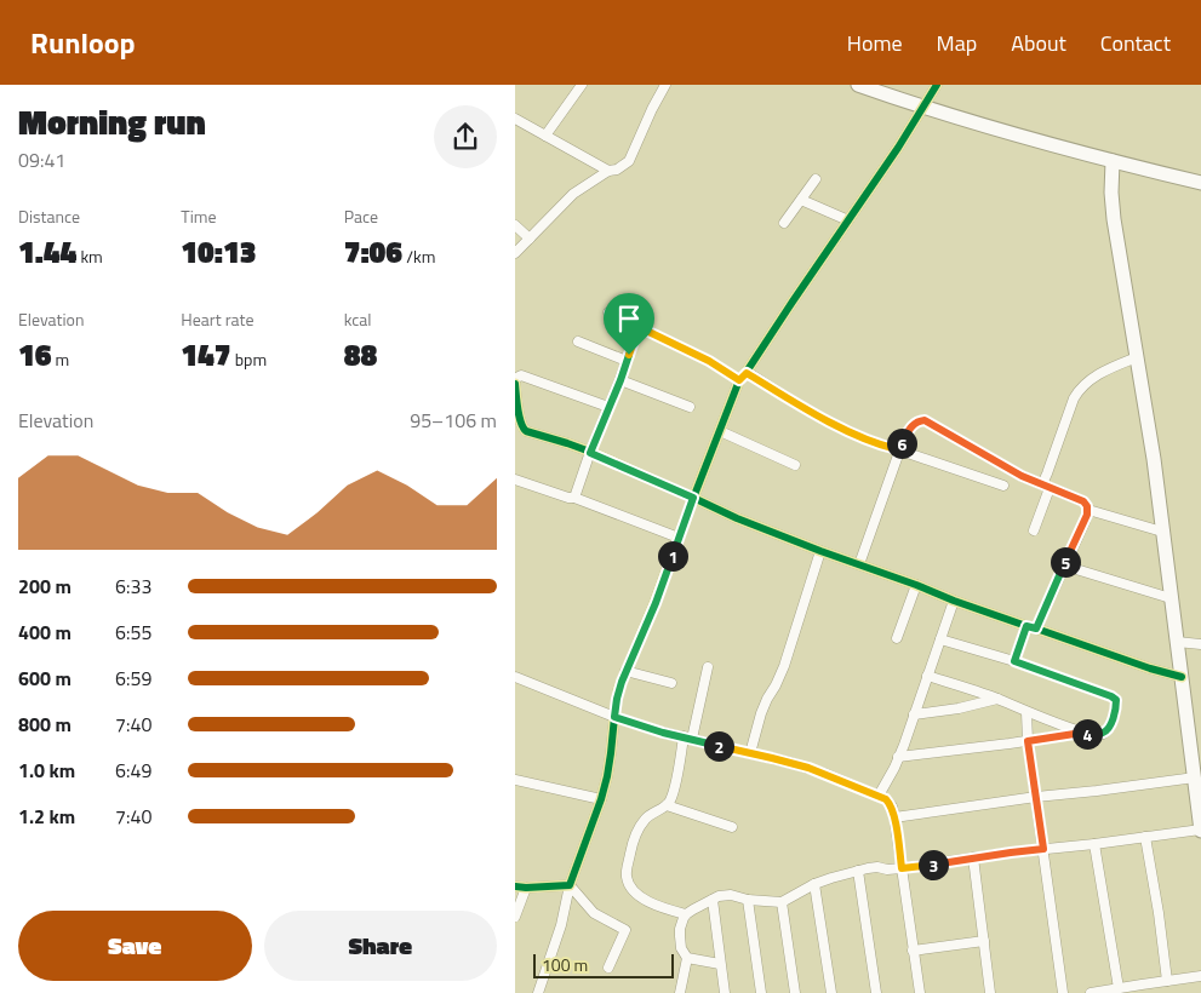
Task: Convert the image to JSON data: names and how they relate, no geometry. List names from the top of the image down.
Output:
{
  "scale_bar": "100 m",
  "page": {
    "header": "Runloop",
    "nav": [
      "Home",
      "Map",
      "About",
      "Contact"
    ],
    "heading": ["Morning run", "09:41"],
    "stats": [
      ["Distance", "1.44 km"],
      ["Time", "10:13"],
      ["Pace", "7:06 /km"],
      ["Elevation", "16 m"],
      ["Heart rate", "147 bpm"],
      ["kcal", "88"]
    ],
    "chart": ["Elevation", "95–106 m"],
    "pins": [
      "6",
      "1",
      "5",
      "4",
      "2",
      "3"
    ],
    "list": [
      {
        "name": "200 m",
        "note": "6:33"
      },
      {
        "name": "400 m",
        "note": "6:55"
      },
      {
        "name": "600 m",
        "note": "6:59"
      },
      {
        "name": "800 m",
        "note": "7:40"
      },
      {
        "name": "1.0 km",
        "note": "6:49"
      },
      {
        "name": "1.2 km",
        "note": "7:40"
      }
    ],
    "buttons": ["Save", "Share"],
    "scale": "100 m"
  }
}
